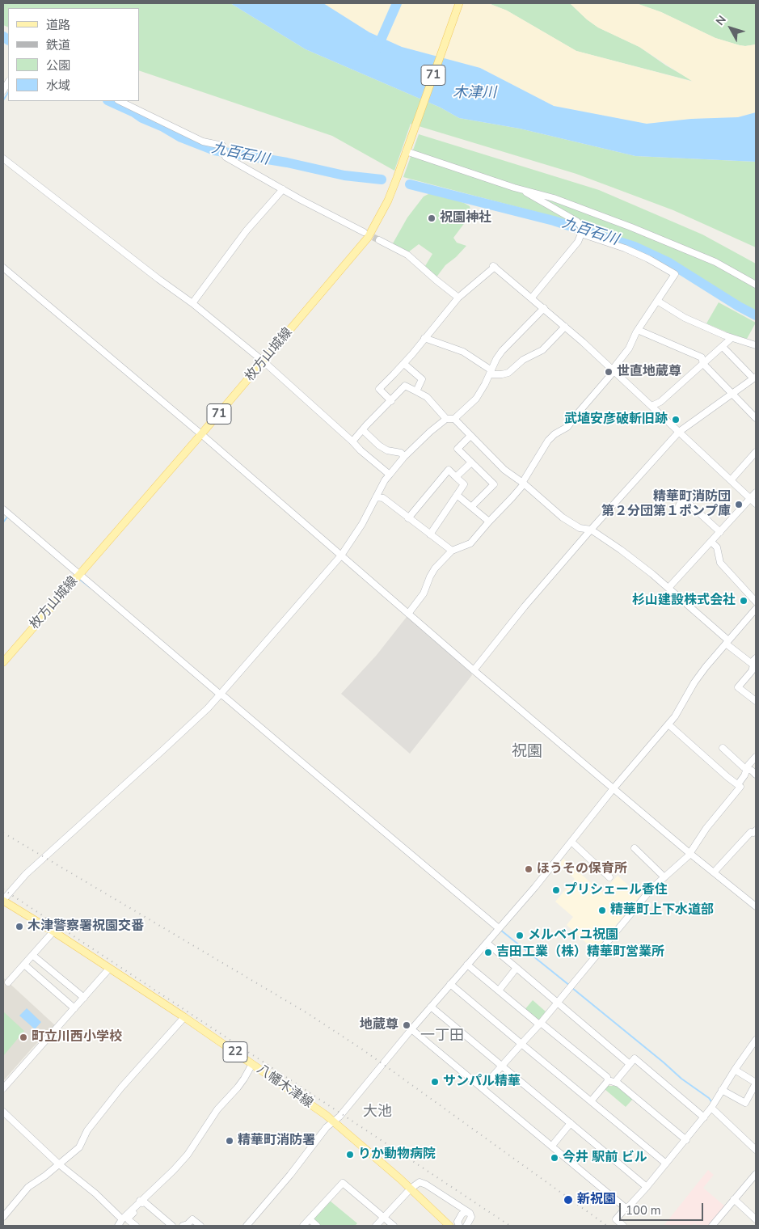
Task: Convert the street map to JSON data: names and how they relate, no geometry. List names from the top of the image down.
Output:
{
  "streets": {
    "main road": [
      "71",
      "枚方山城線",
      "22",
      "八幡木津線"
    ]
  },
  "districts": ["祝園", "一丁田", "大池"],
  "water": ["木津川", "九百石川"],
  "places": [
    "祝園神社",
    "世直地蔵尊",
    "武埴安彦破斬旧跡",
    "精華町消防団 第２分団第１ポンプ庫",
    "杉山建設株式会社",
    "ほうその保育所",
    "プリシェール香住",
    "精華町上下水道部",
    "木津警察署祝園交番",
    "メルベイユ祝園",
    "吉田工業（株）精華町営業所",
    "地蔵尊",
    "町立川西小学校",
    "サンパル精華",
    "精華町消防署",
    "りか動物病院",
    "今井 駅前 ビル",
    "新祝園"
  ],
  "legend": [
    "道路",
    "鉄道",
    "公園",
    "水域"
  ],
  "scale_bar": "100 m",
  "north": "top left"
}
